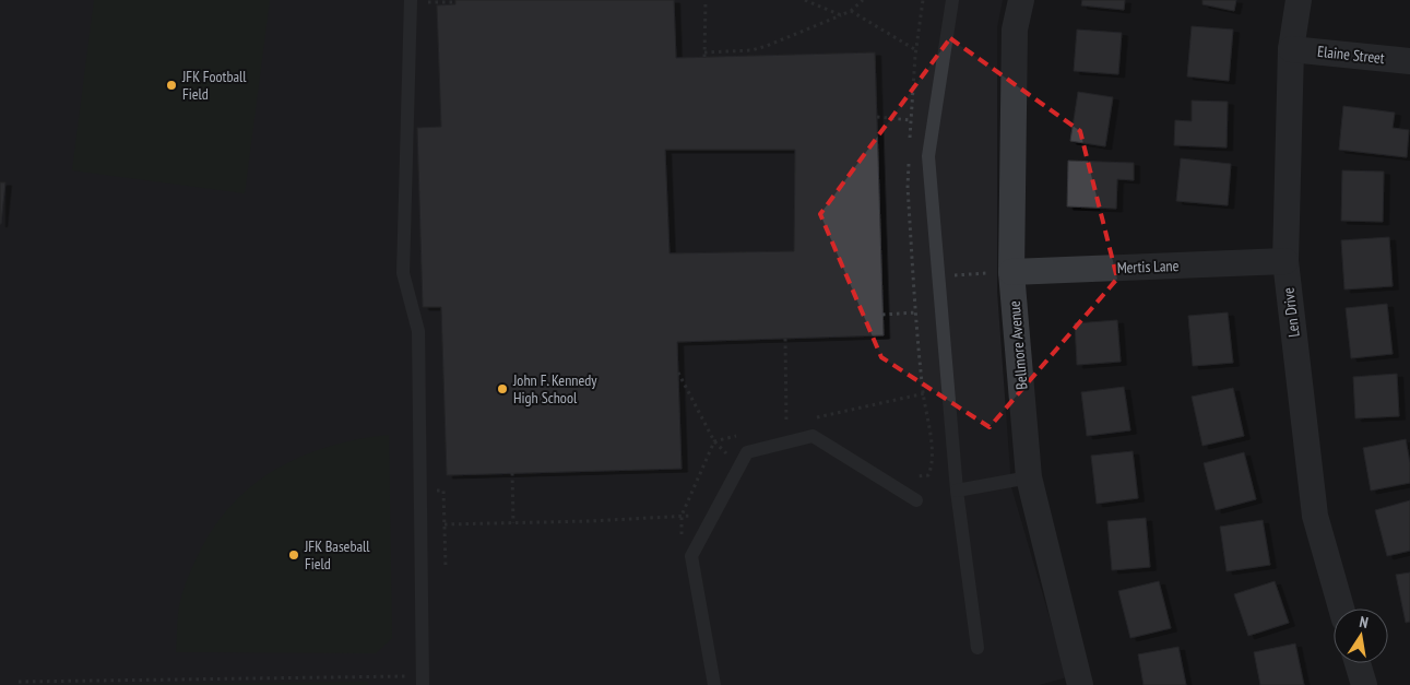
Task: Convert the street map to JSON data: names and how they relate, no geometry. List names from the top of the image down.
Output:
{
  "streets": {
    "street": [
      "Elaine Street",
      "Mertis Lane",
      "Len Drive",
      "Bellmore Avenue"
    ]
  },
  "crossings": [
    ["Elaine Street", "Len Drive"],
    ["Mertis Lane", "Len Drive"],
    ["Mertis Lane", "Bellmore Avenue"]
  ],
  "places": ["JFK Football Field", "John F. Kennedy High School", "JFK Baseball Field"],
  "north": "top"
}
